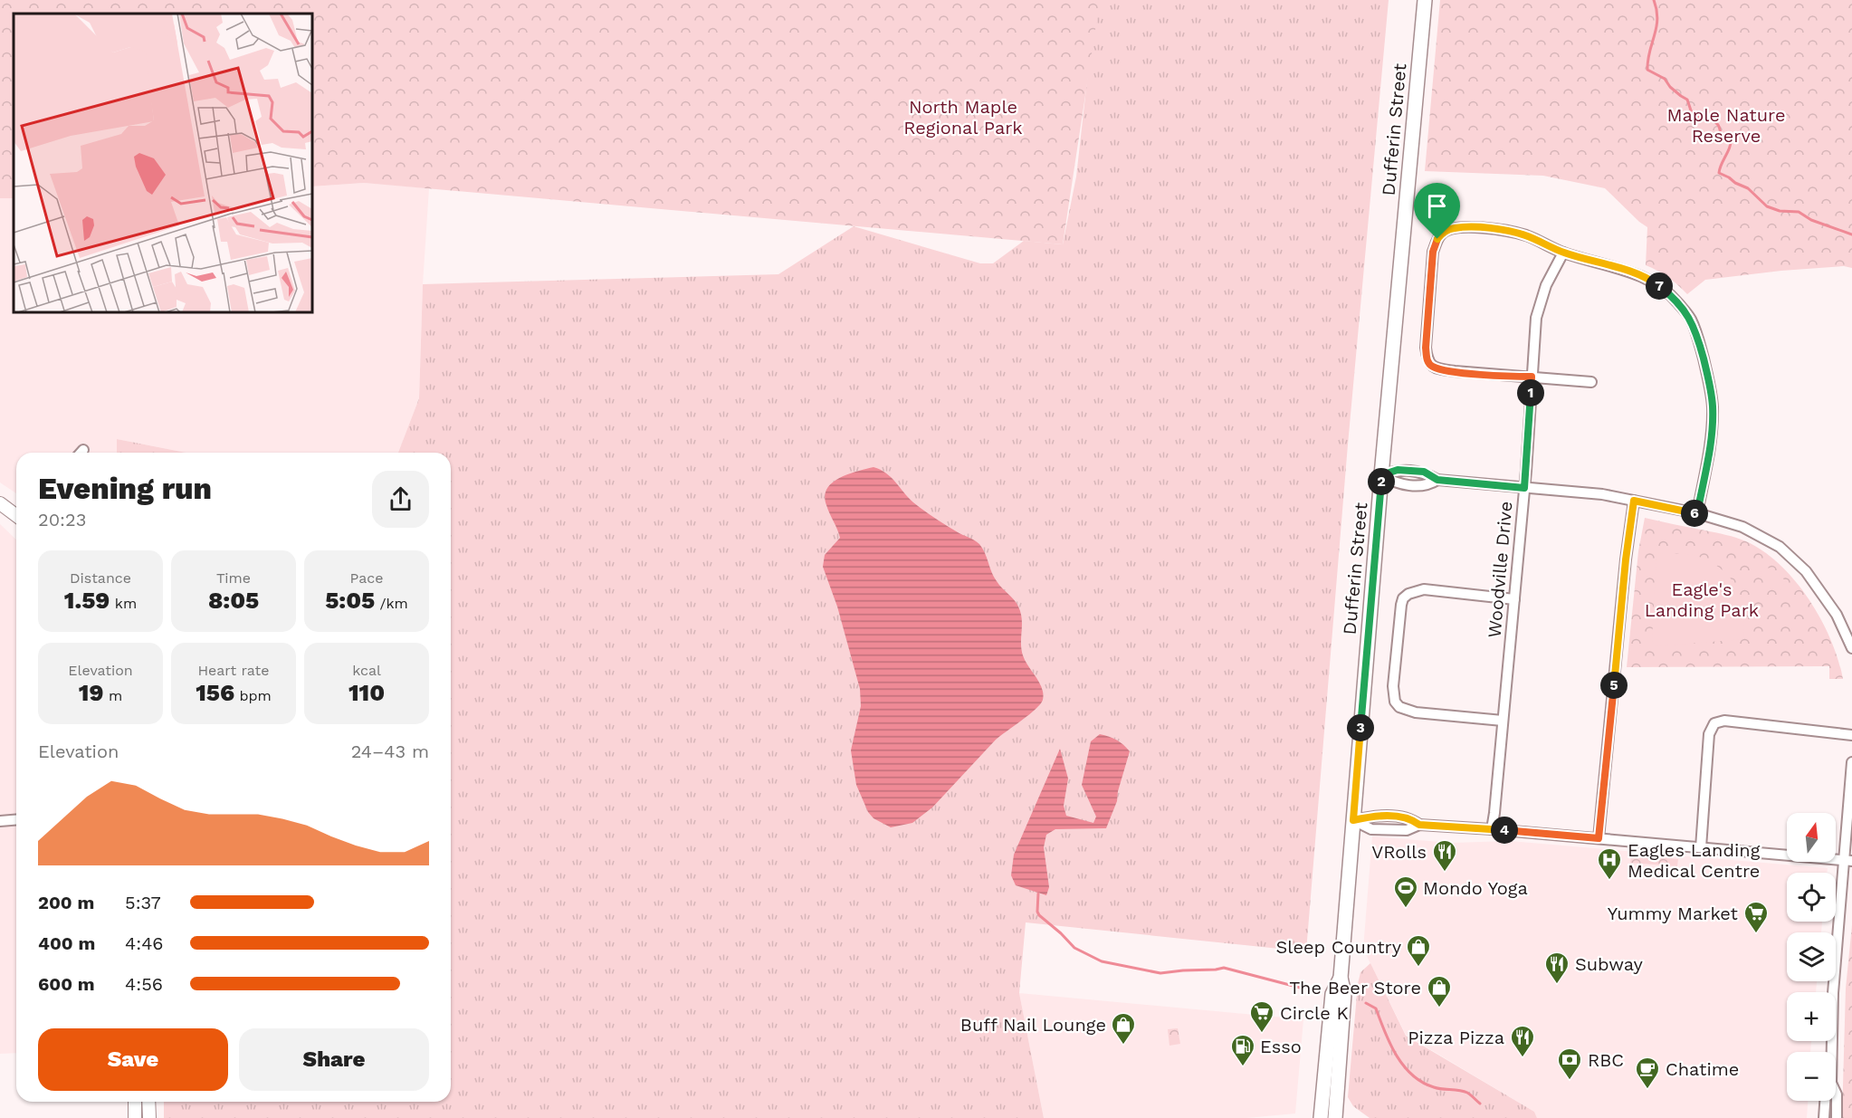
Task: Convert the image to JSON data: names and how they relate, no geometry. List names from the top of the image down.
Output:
{
  "streets": {
    "main road": ["Dufferin Street"],
    "street": ["Woodville Drive"]
  },
  "parks": ["North Maple Regional Park", "Maple Nature Reserve", "Eagle's Landing Park"],
  "places": {
    "restaurant": ["VRolls", "Subway", "Pizza Pizza"],
    "hospital": ["Eagles Landing Medical Centre"],
    "sports": ["Mondo Yoga"],
    "supermarket": ["Yummy Market", "Circle K"],
    "shop": ["Sleep Country", "The Beer Store", "Buff Nail Lounge"],
    "fuel station": ["Esso"],
    "bank": ["RBC"],
    "cafe": ["Chatime"]
  },
  "north": "top",
  "page": {
    "pins": [
      "7",
      "1",
      "2",
      "6",
      "5",
      "3",
      "4"
    ],
    "heading": ["Evening run", "20:23"],
    "stats": [
      ["Distance", "1.59 km"],
      ["Time", "8:05"],
      ["Pace", "5:05 /km"],
      ["Elevation", "19 m"],
      ["Heart rate", "156 bpm"],
      ["kcal", "110"]
    ],
    "chart": ["Elevation", "24–43 m"],
    "map_buttons": ["+", "−"],
    "list": [
      {
        "name": "200 m",
        "note": "5:37"
      },
      {
        "name": "400 m",
        "note": "4:46"
      },
      {
        "name": "600 m",
        "note": "4:56"
      }
    ],
    "buttons": ["Save", "Share"]
  }
}
